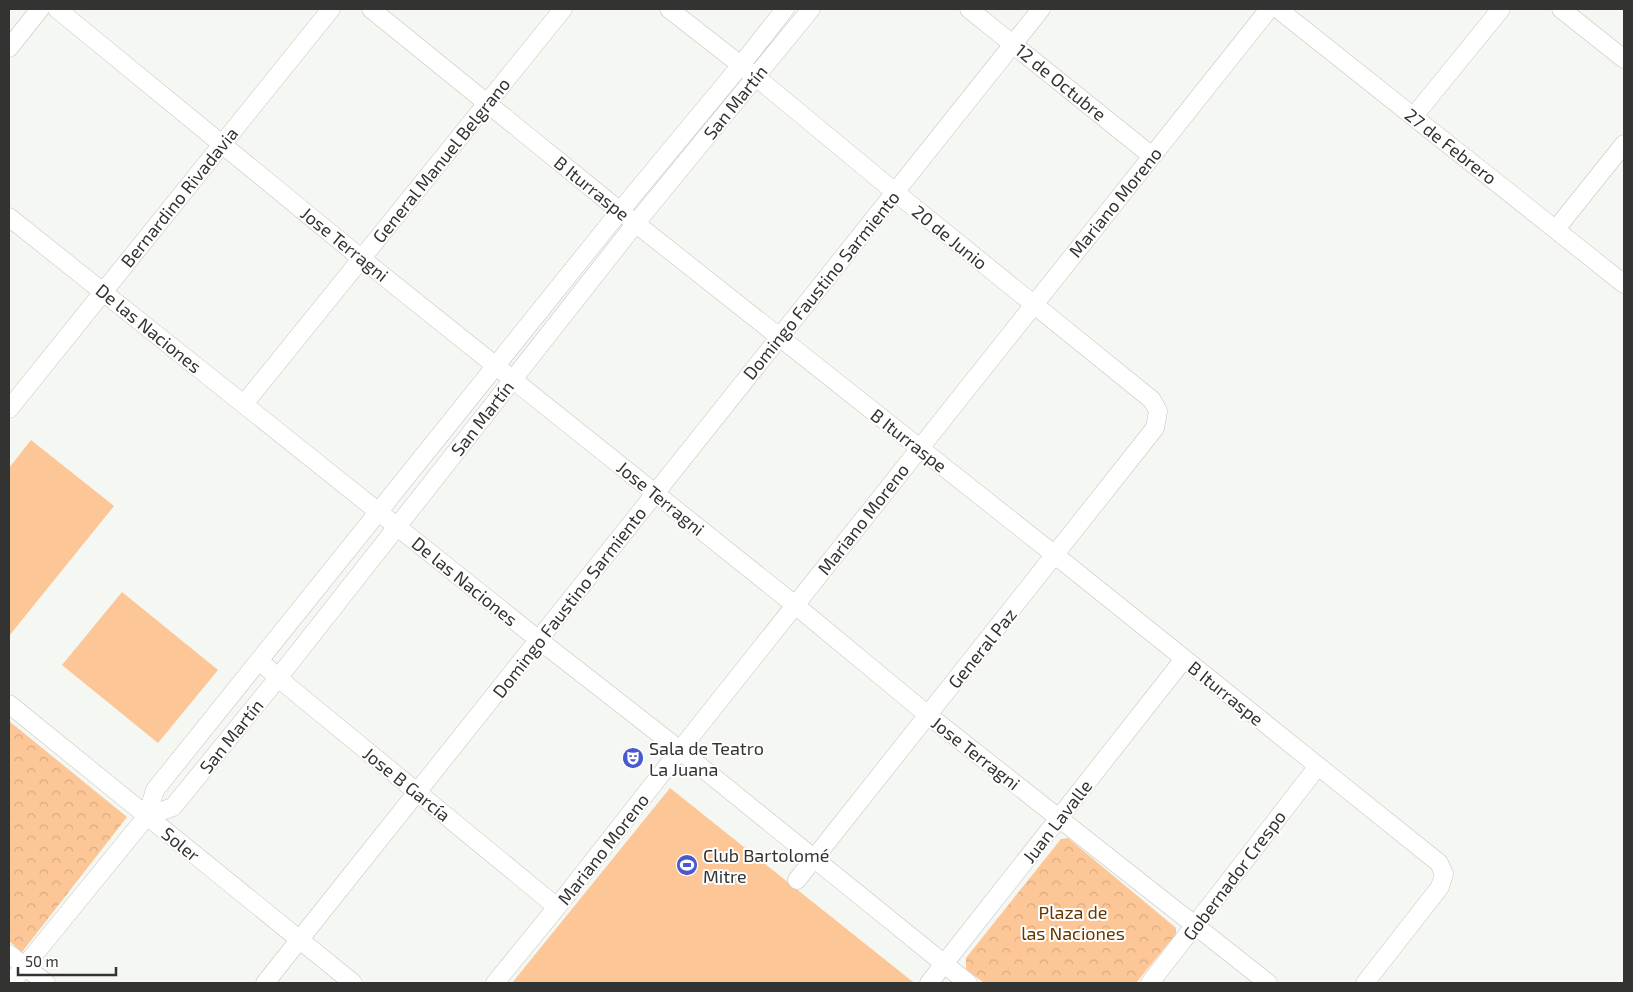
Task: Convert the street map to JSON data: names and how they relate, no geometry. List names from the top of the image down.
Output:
{
  "streets": {
    "street": [
      "12 de Octubre",
      "San Martín",
      "27 de Febrero",
      "General Manuel Belgrano",
      "B Iturraspe",
      "Bernardino Rivadavia",
      "Mariano Moreno",
      "20 de Junio",
      "Jose Terragni",
      "Domingo Faustino Sarmiento",
      "De las Naciones",
      "General Paz",
      "Jose B García",
      "Juan Lavalle",
      "Soler",
      "Gobernador Crespo"
    ]
  },
  "crossings": [
    ["12 de Octubre", "Mariano Moreno"],
    ["12 de Octubre", "Domingo Faustino Sarmiento"],
    ["San Martín", "B Iturraspe"],
    ["San Martín", "20 de Junio"],
    ["San Martín", "Jose Terragni"],
    ["San Martín", "De las Naciones"],
    ["San Martín", "Jose B García"],
    ["San Martín", "Soler"],
    ["General Manuel Belgrano", "B Iturraspe"],
    ["General Manuel Belgrano", "Jose Terragni"],
    ["General Manuel Belgrano", "De las Naciones"],
    ["B Iturraspe", "Mariano Moreno"],
    ["B Iturraspe", "Domingo Faustino Sarmiento"],
    ["B Iturraspe", "General Paz"],
    ["B Iturraspe", "Juan Lavalle"],
    ["B Iturraspe", "Gobernador Crespo"],
    ["Bernardino Rivadavia", "Jose Terragni"],
    ["Bernardino Rivadavia", "De las Naciones"],
    ["Mariano Moreno", "20 de Junio"],
    ["Mariano Moreno", "Jose Terragni"],
    ["Mariano Moreno", "De las Naciones"],
    ["Mariano Moreno", "Jose B García"],
    ["20 de Junio", "Domingo Faustino Sarmiento"],
    ["20 de Junio", "General Paz"],
    ["Jose Terragni", "Domingo Faustino Sarmiento"],
    ["Jose Terragni", "General Paz"],
    ["Jose Terragni", "Juan Lavalle"],
    ["Jose Terragni", "Gobernador Crespo"],
    ["Domingo Faustino Sarmiento", "De las Naciones"],
    ["Domingo Faustino Sarmiento", "Jose B García"],
    ["Domingo Faustino Sarmiento", "Soler"],
    ["De las Naciones", "General Paz"],
    ["De las Naciones", "Juan Lavalle"]
  ],
  "parks": ["Plaza de las Naciones"],
  "places": {
    "theatre": ["Sala de Teatro La Juana"],
    "sports": ["Club Bartolomé Mitre"]
  },
  "scale_bar": "50 m"
}
